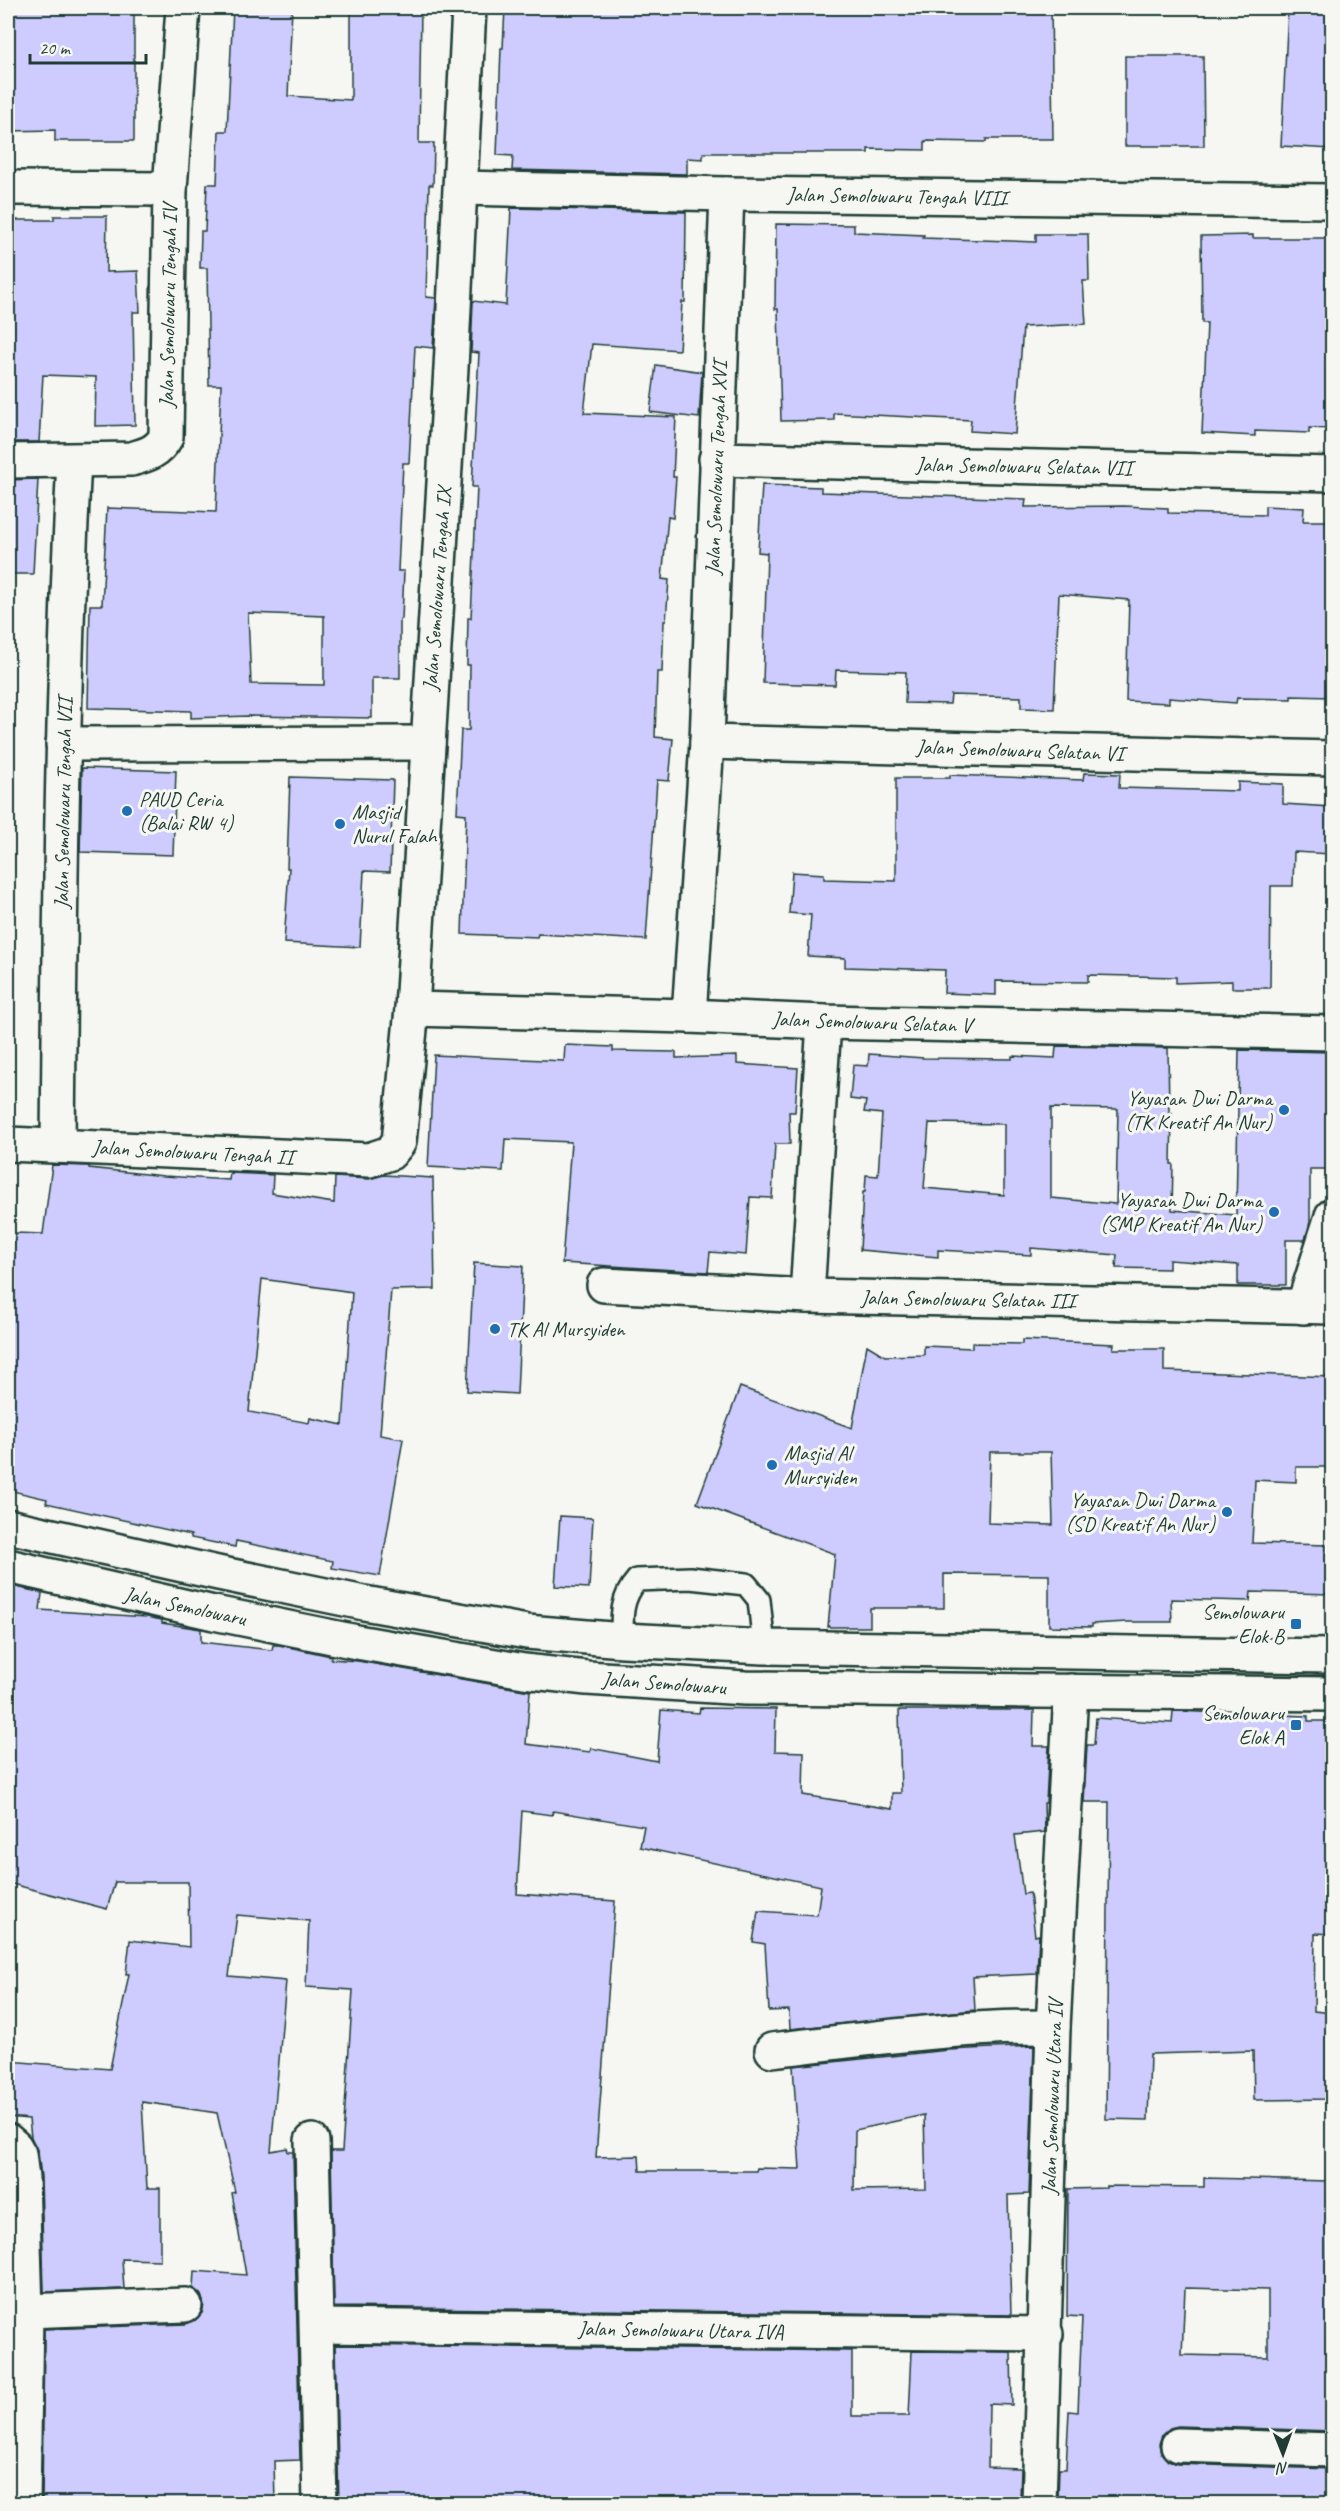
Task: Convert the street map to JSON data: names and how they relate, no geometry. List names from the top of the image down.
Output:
{
  "streets": {
    "street": [
      "Jalan Semolowaru Tengah VIII",
      "Jalan Semolowaru Tengah IV",
      "Jalan Semolowaru Selatan VII",
      "Jalan Semolowaru Tengah XVI",
      "Jalan Semolowaru Tengah IX",
      "Jalan Semolowaru Selatan VI",
      "Jalan Semolowaru Tengah VII",
      "Jalan Semolowaru Selatan V",
      "Jalan Semolowaru Tengah II",
      "Jalan Semolowaru Selatan III",
      "Jalan Semolowaru",
      "Jalan Semolowaru Utara IV",
      "Jalan Semolowaru Utara IVA"
    ]
  },
  "crossings": [
    ["Jalan Semolowaru Tengah VIII", "Jalan Semolowaru Tengah XVI"],
    ["Jalan Semolowaru Tengah VIII", "Jalan Semolowaru Tengah IX"],
    ["Jalan Semolowaru Tengah IV", "Jalan Semolowaru Tengah VII"],
    ["Jalan Semolowaru Selatan VII", "Jalan Semolowaru Tengah XVI"],
    ["Jalan Semolowaru Tengah XVI", "Jalan Semolowaru Selatan VI"],
    ["Jalan Semolowaru Tengah XVI", "Jalan Semolowaru Selatan V"],
    ["Jalan Semolowaru Tengah IX", "Jalan Semolowaru Selatan V"],
    ["Jalan Semolowaru Tengah IX", "Jalan Semolowaru Tengah II"],
    ["Jalan Semolowaru Tengah VII", "Jalan Semolowaru Tengah II"],
    ["Jalan Semolowaru", "Jalan Semolowaru Utara IV"],
    ["Jalan Semolowaru Utara IV", "Jalan Semolowaru Utara IVA"]
  ],
  "places": {
    "other": [
      "PAUD Ceria (Balai RW 4)",
      "Masjid Nurul Falah",
      "Yayasan Dwi Darma (TK Kreatif An Nur)",
      "Yayasan Dwi Darma (SMP Kreatif An Nur)",
      "TK Al Mursyiden",
      "Masjid Al Mursyiden",
      "Yayasan Dwi Darma (SD Kreatif An Nur)"
    ],
    "transit": ["Semolowaru Elok B", "Semolowaru Elok A"]
  },
  "scale_bar": "20 m",
  "north": "bottom"
}
